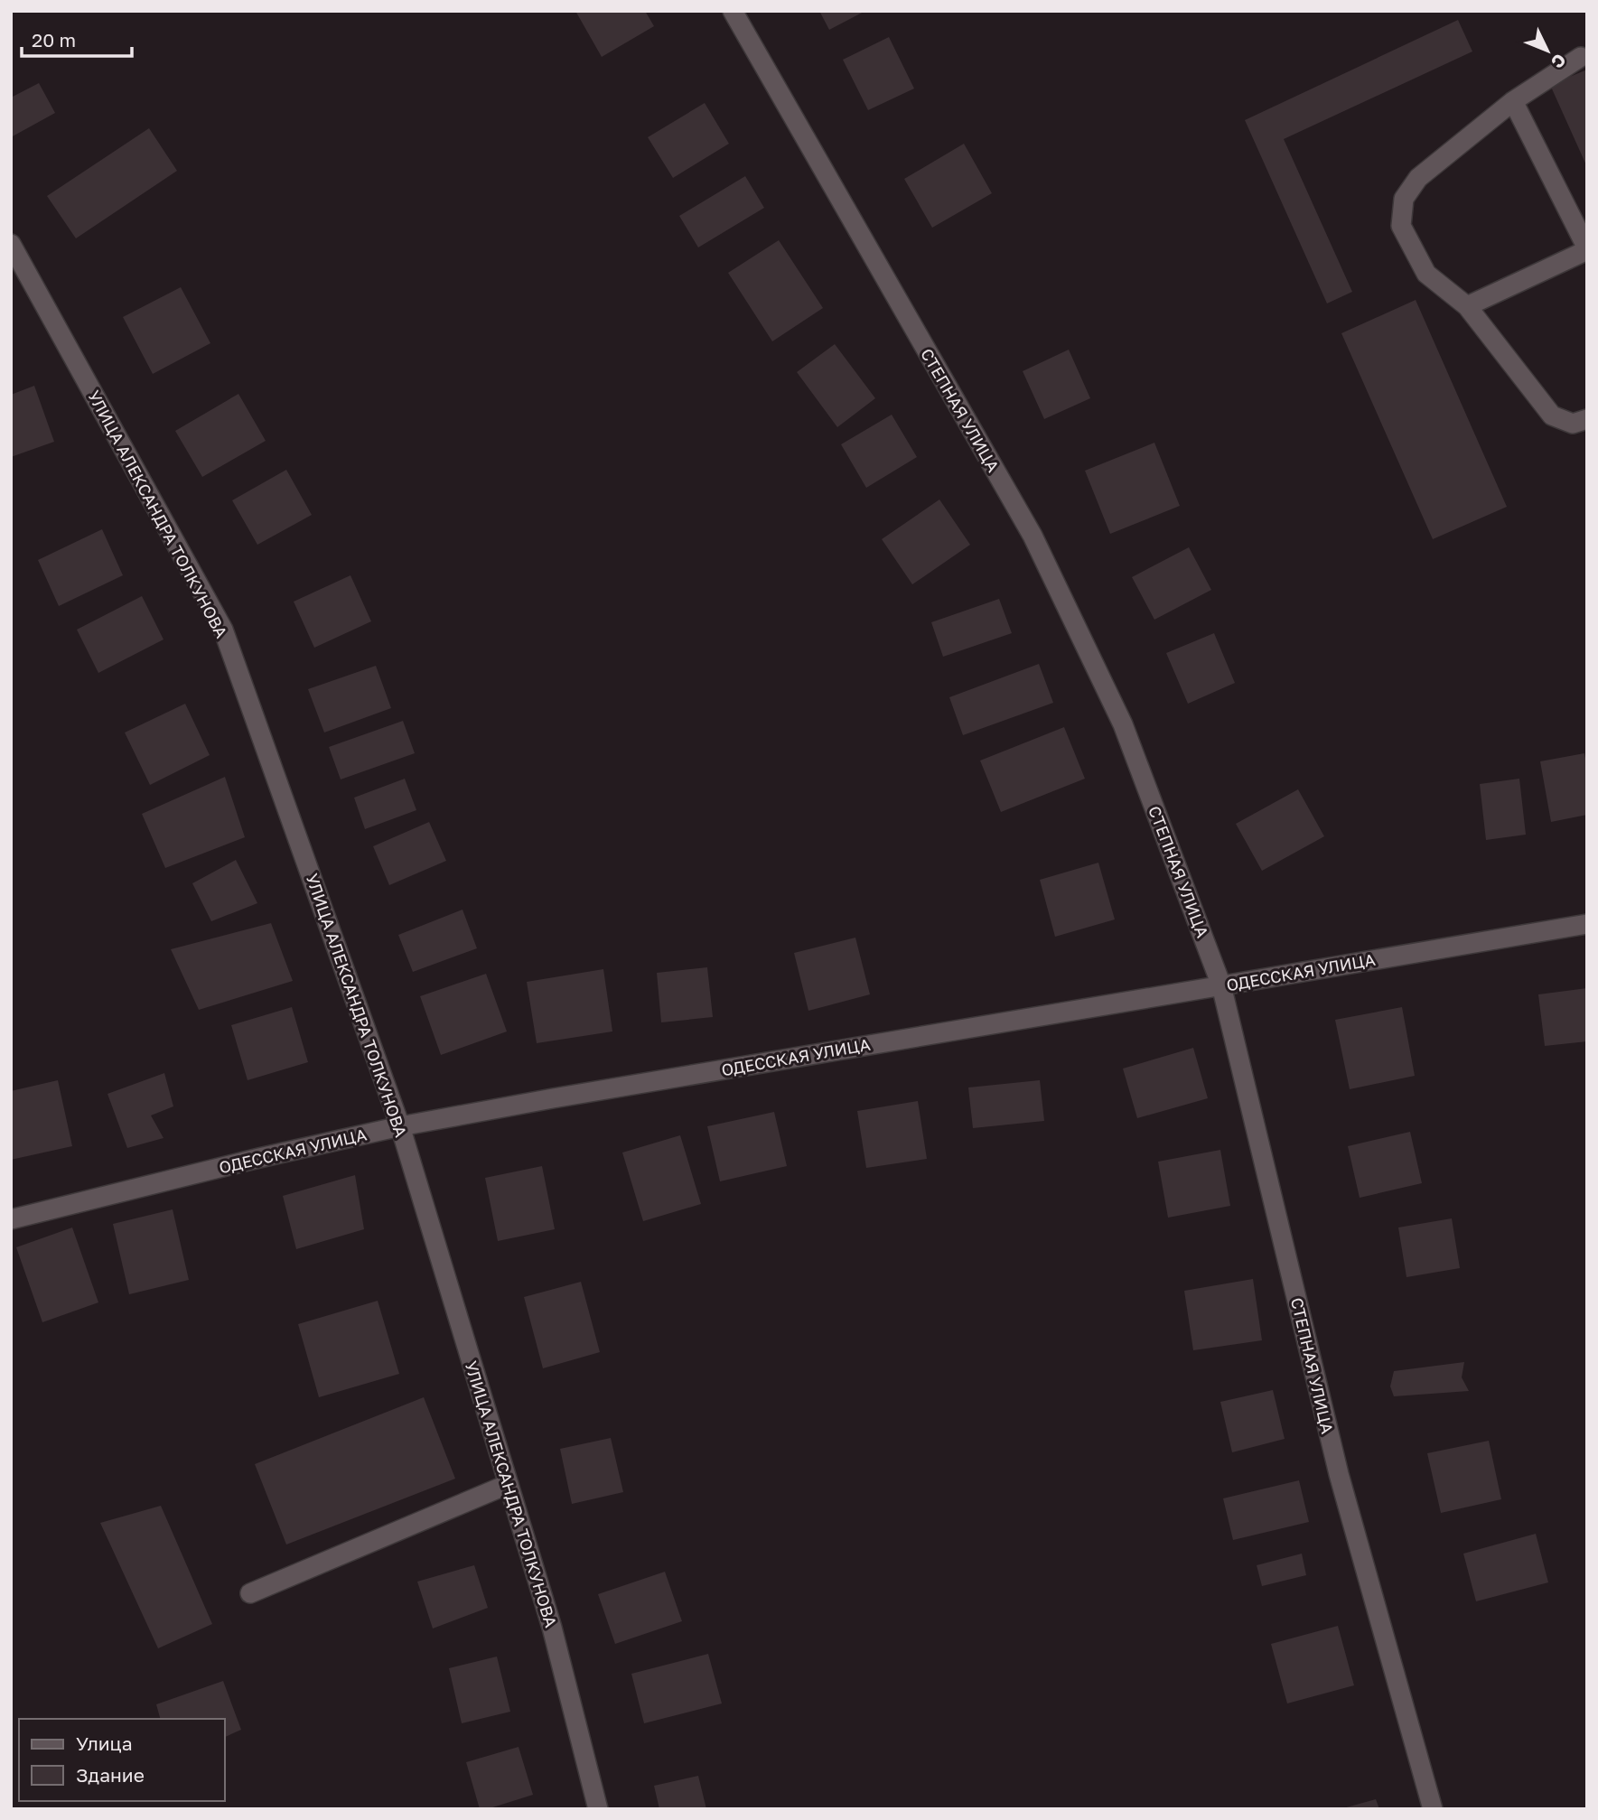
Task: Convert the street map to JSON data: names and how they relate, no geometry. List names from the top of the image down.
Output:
{
  "streets": {
    "street": ["СТЕПНАЯ УЛИЦА", "УЛИЦА АЛЕКСАНДРА ТОЛКУНОВА", "ОДЕССКАЯ УЛИЦА"]
  },
  "crossings": [
    ["СТЕПНАЯ УЛИЦА", "ОДЕССКАЯ УЛИЦА"],
    ["УЛИЦА АЛЕКСАНДРА ТОЛКУНОВА", "ОДЕССКАЯ УЛИЦА"]
  ],
  "legend": ["Улица", "Здание"],
  "scale_bar": "20 m",
  "north": "bottom right"
}
